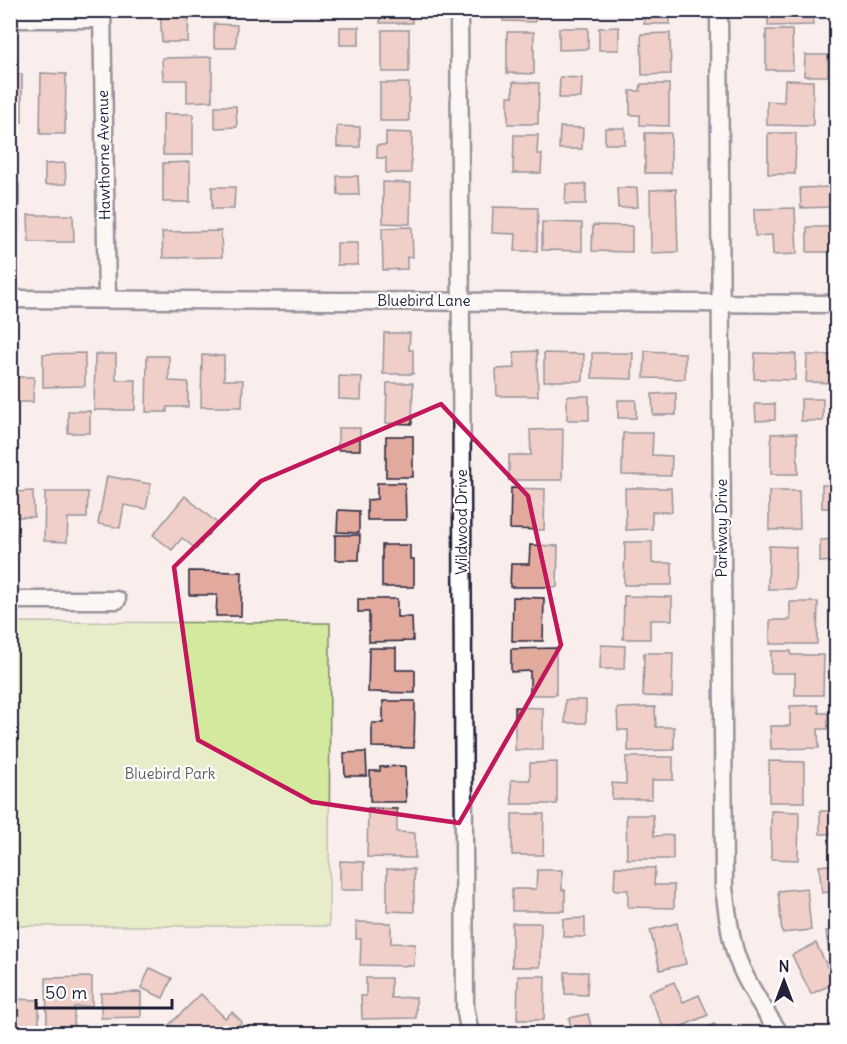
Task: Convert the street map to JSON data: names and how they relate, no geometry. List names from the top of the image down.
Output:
{
  "streets": {
    "street": [
      "Hawthorne Avenue",
      "Bluebird Lane",
      "Wildwood Drive",
      "Parkway Drive"
    ]
  },
  "crossings": [
    ["Hawthorne Avenue", "Bluebird Lane"],
    ["Bluebird Lane", "Wildwood Drive"],
    ["Bluebird Lane", "Parkway Drive"]
  ],
  "parks": ["Bluebird Park"],
  "scale_bar": "50 m",
  "north": "top"
}
